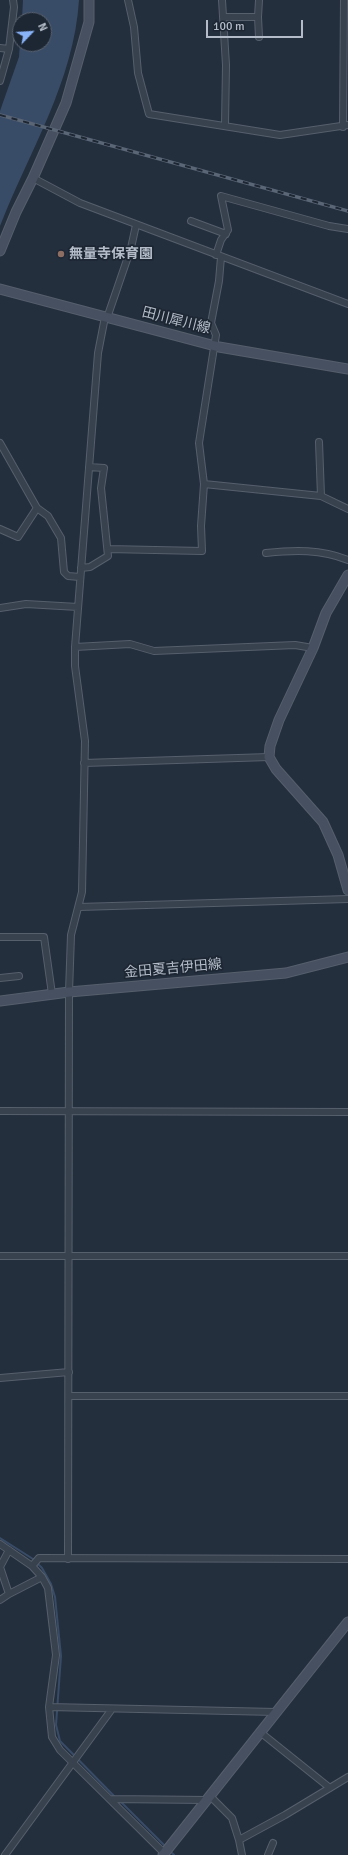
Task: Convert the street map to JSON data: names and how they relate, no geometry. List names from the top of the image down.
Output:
{
  "streets": {
    "main road": ["田川犀川線", "金田夏吉伊田線"]
  },
  "places": ["無量寺保育園"],
  "scale_bar": "100 m",
  "north": "top right"
}
